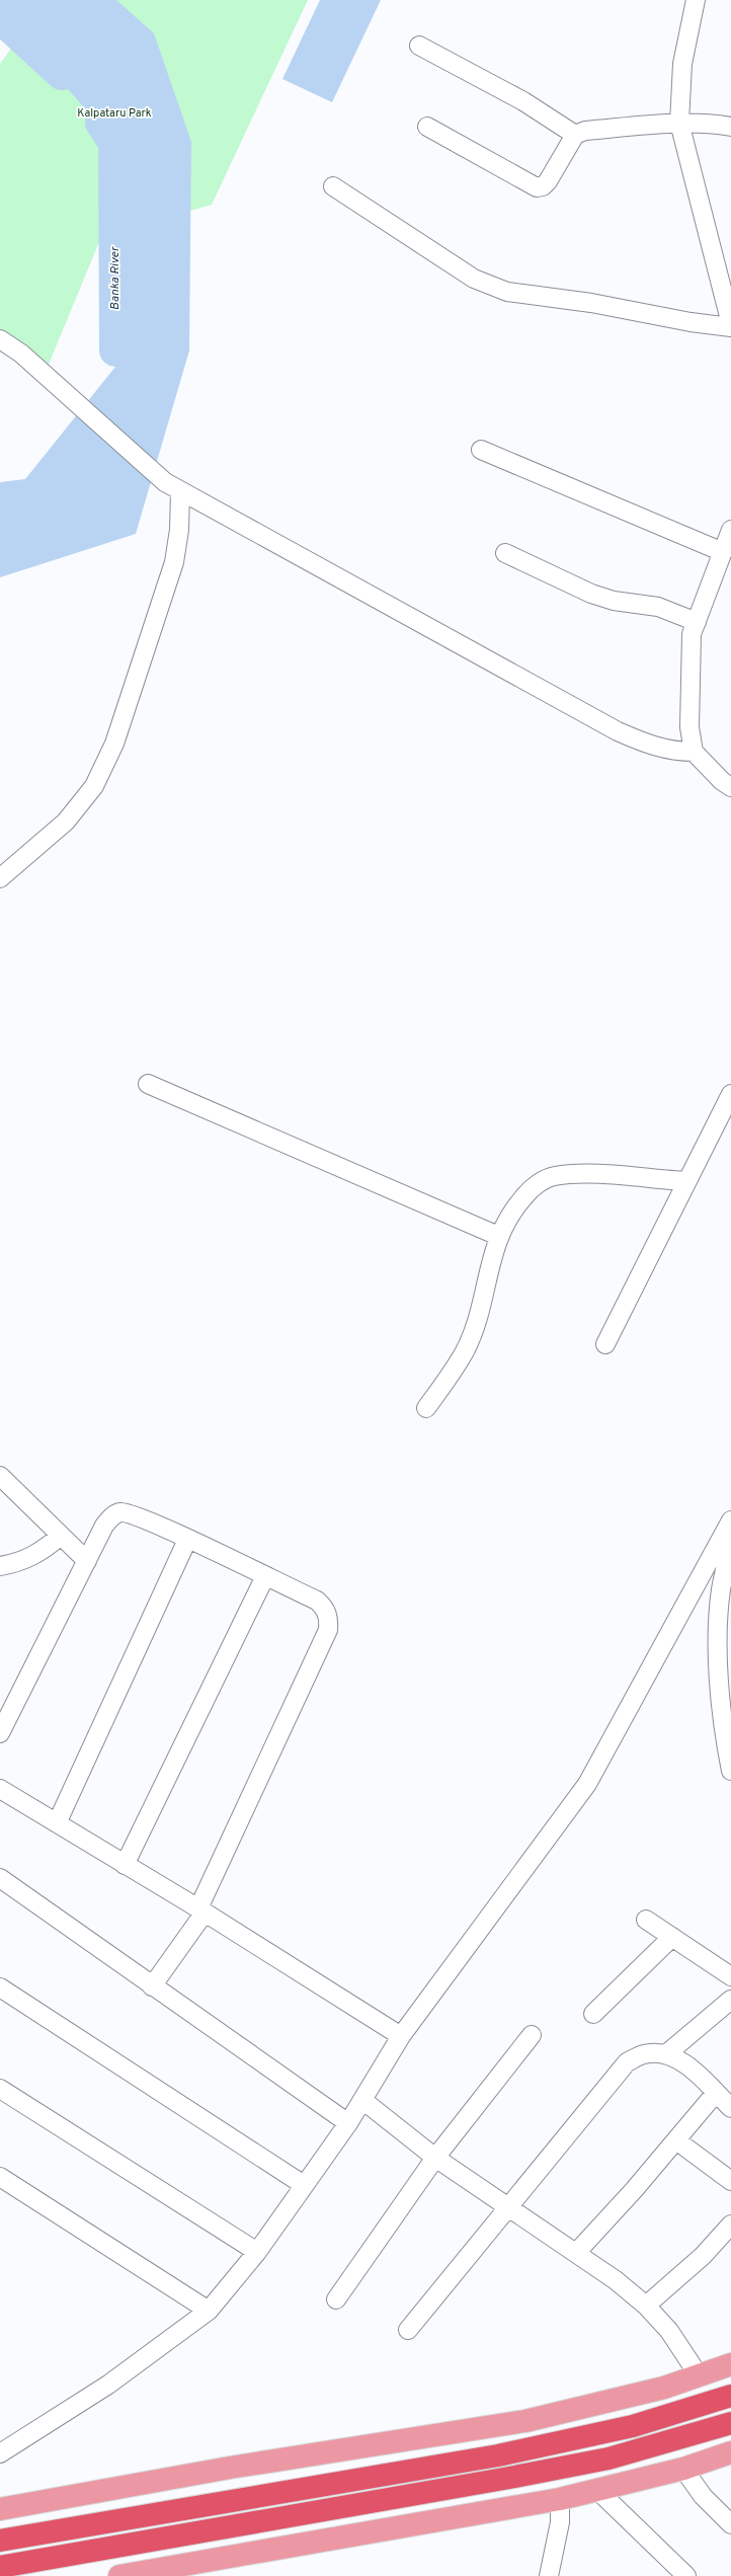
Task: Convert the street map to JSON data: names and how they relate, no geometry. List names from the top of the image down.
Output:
{
  "water": ["Banka River"],
  "parks": ["Kalpataru Park"]
}
